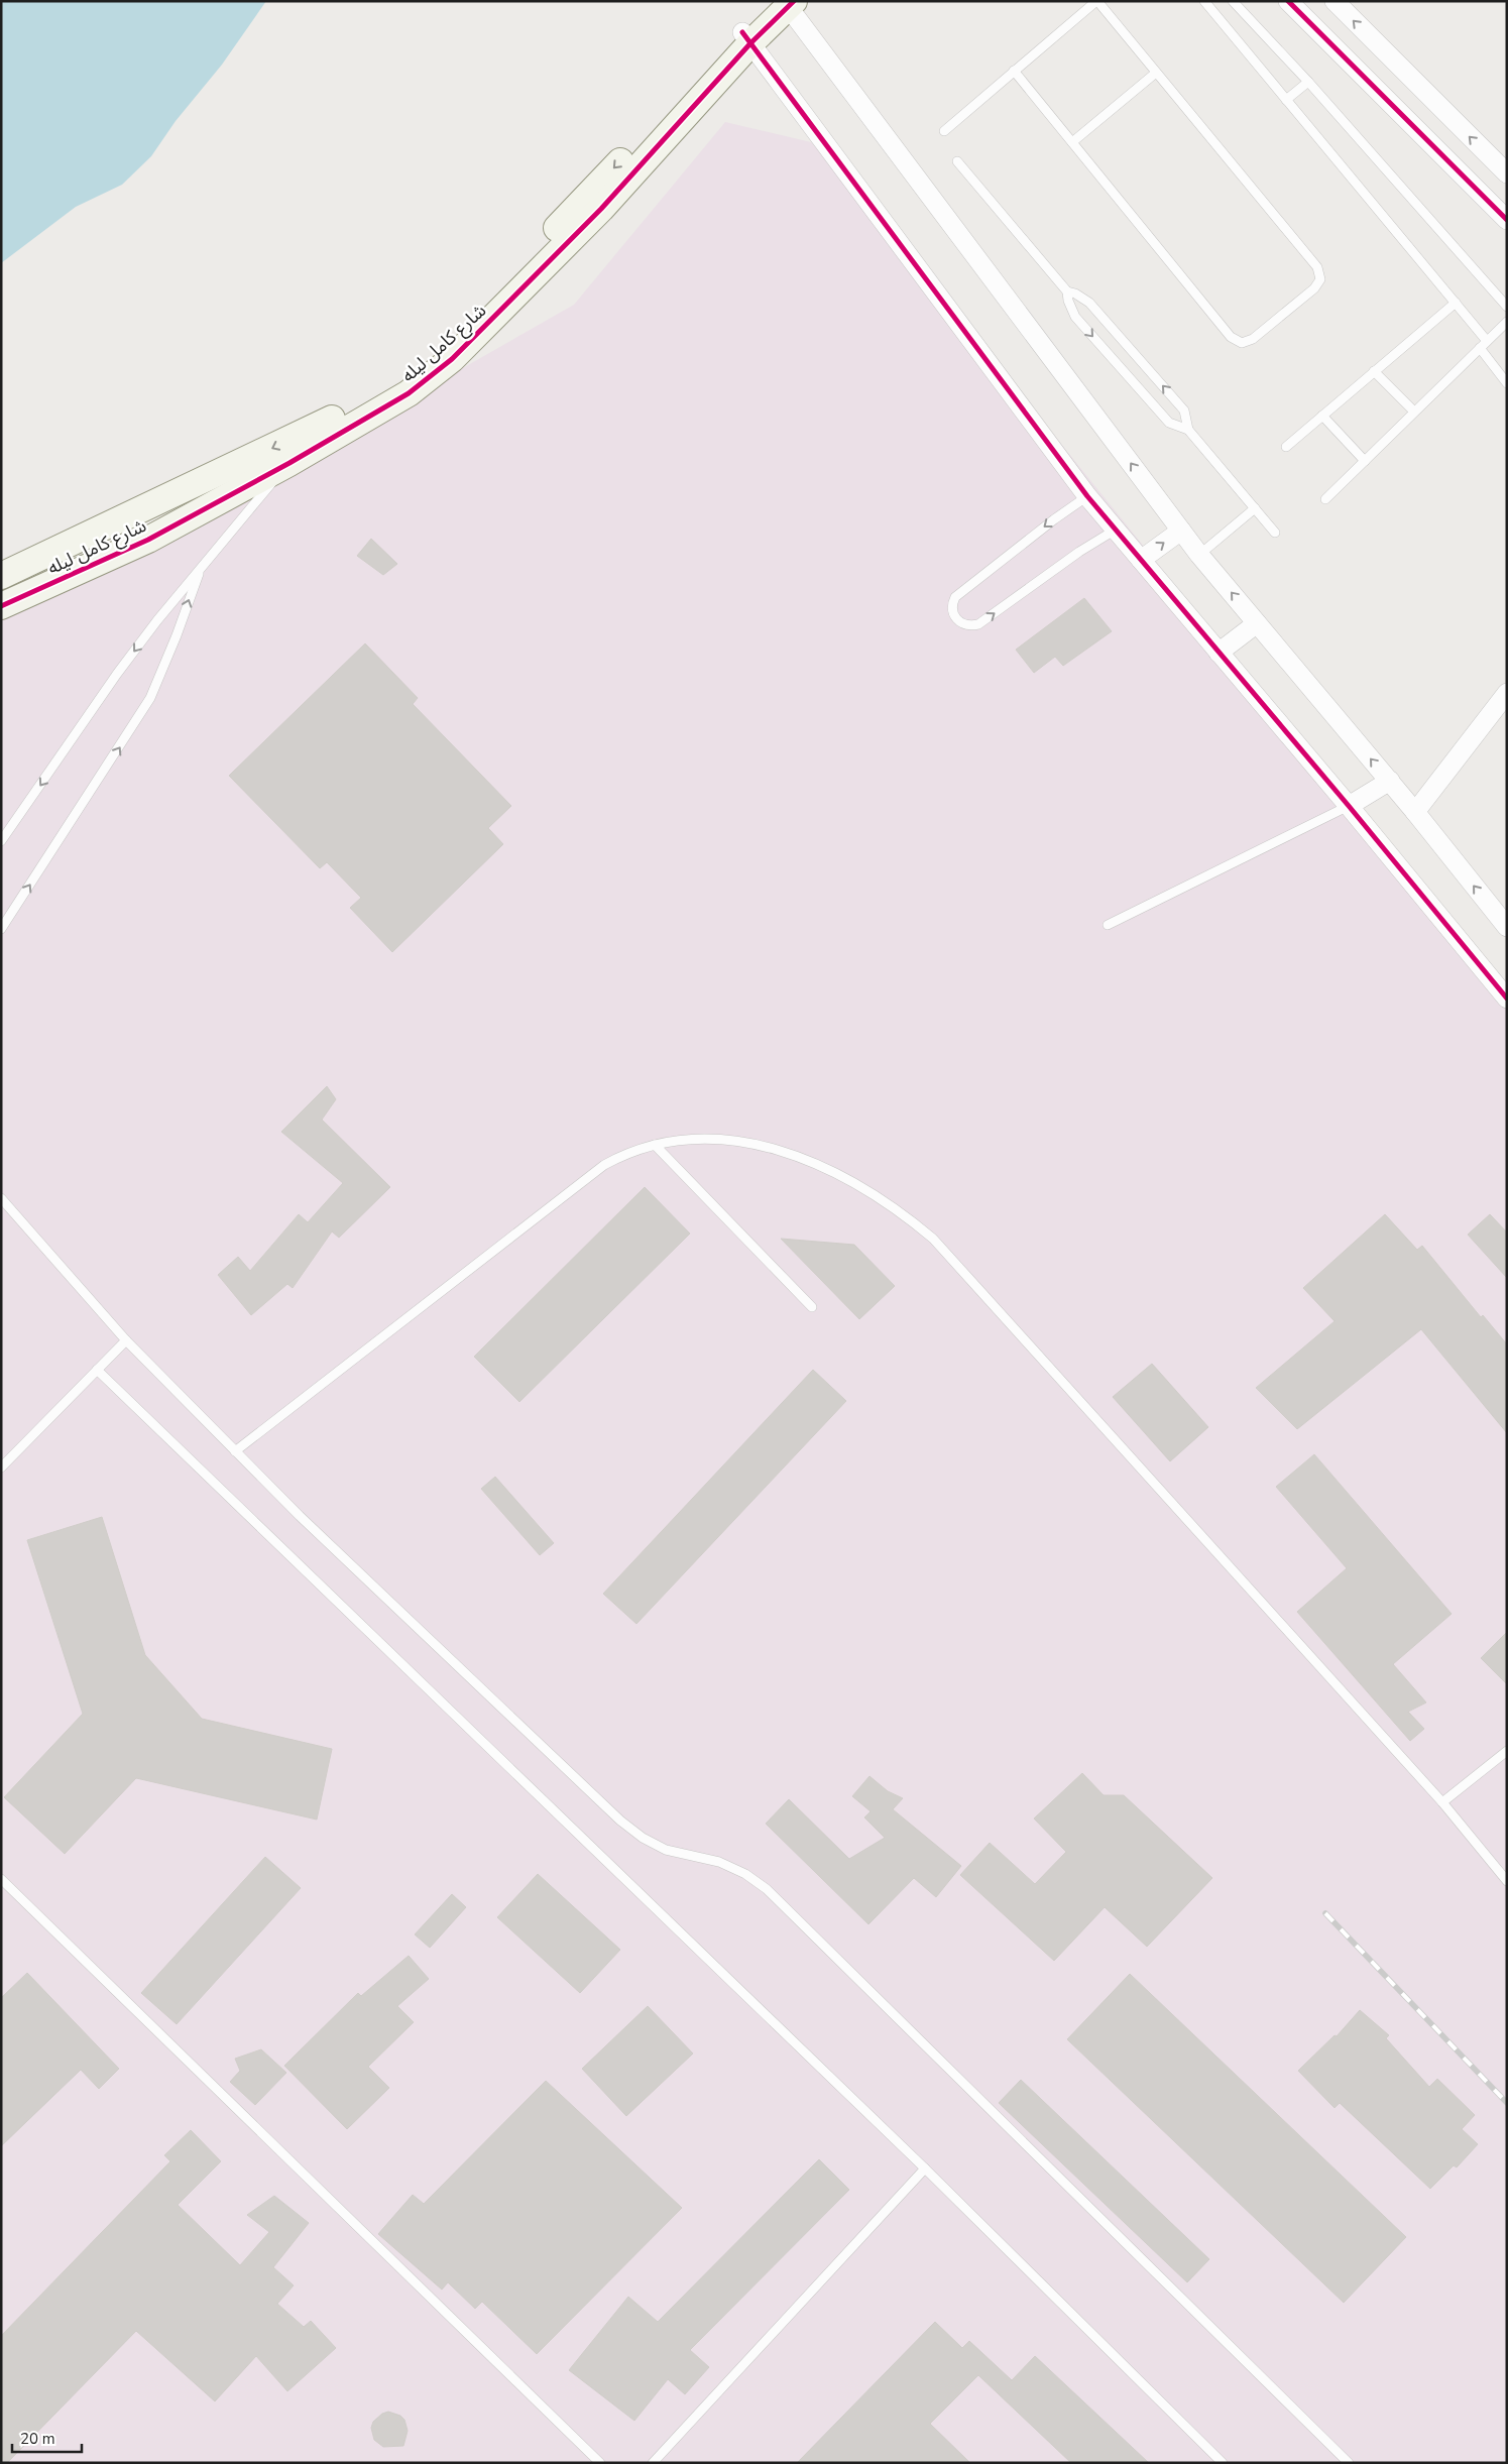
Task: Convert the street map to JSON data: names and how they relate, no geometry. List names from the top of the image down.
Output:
{
  "streets": {
    "street": ["شارع كامل ليله"]
  },
  "scale_bar": "20 m"
}
